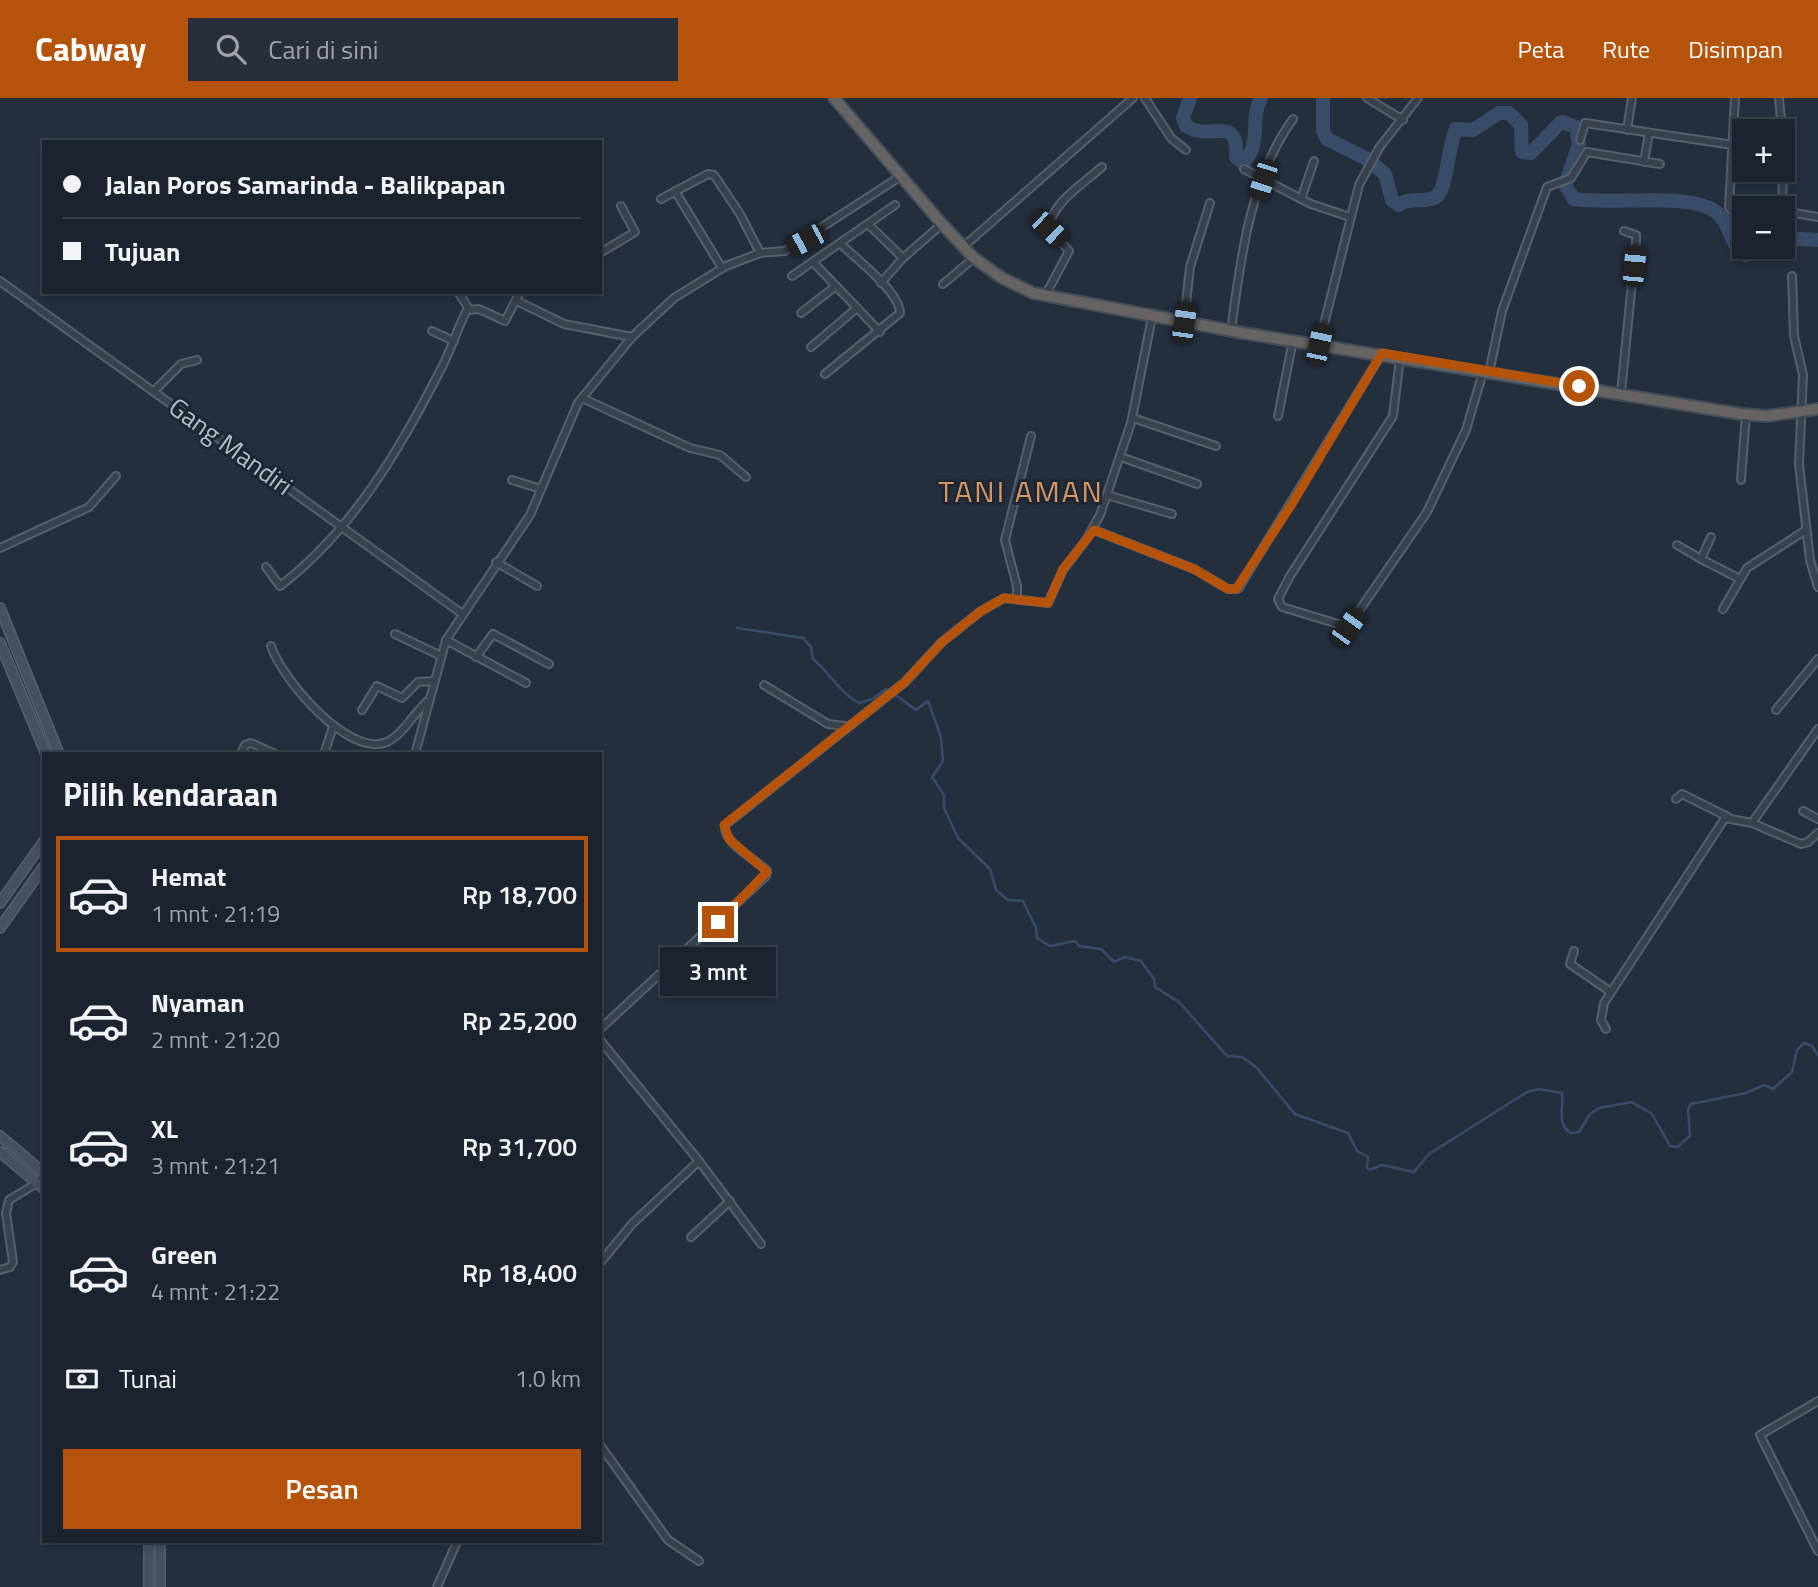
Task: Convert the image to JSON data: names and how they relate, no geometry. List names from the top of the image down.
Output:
{
  "streets": {
    "street": ["Gang Mandiri"]
  },
  "districts": ["TANI AMAN"],
  "page": {
    "header": "Cabway",
    "search": "Cari di sini",
    "nav": ["Peta", "Rute", "Disimpan"],
    "map_buttons": ["+", "−"],
    "banner": ["Jalan Poros Samarinda - Balikpapan", "Tujuan"],
    "heading": "Pilih kendaraan",
    "list": [
      {
        "name": "Hemat",
        "note": "1 mnt · 21:19",
        "value": "Rp 18,700"
      },
      {
        "name": "Nyaman",
        "note": "2 mnt · 21:20",
        "value": "Rp 25,200"
      },
      {
        "name": "XL",
        "note": "3 mnt · 21:21",
        "value": "Rp 31,700"
      },
      {
        "name": "Green",
        "note": "4 mnt · 21:22",
        "value": "Rp 18,400"
      }
    ],
    "bubble": "3 mnt",
    "pay": ["Tunai", "1.0 km"],
    "buttons": "Pesan"
  }
}
